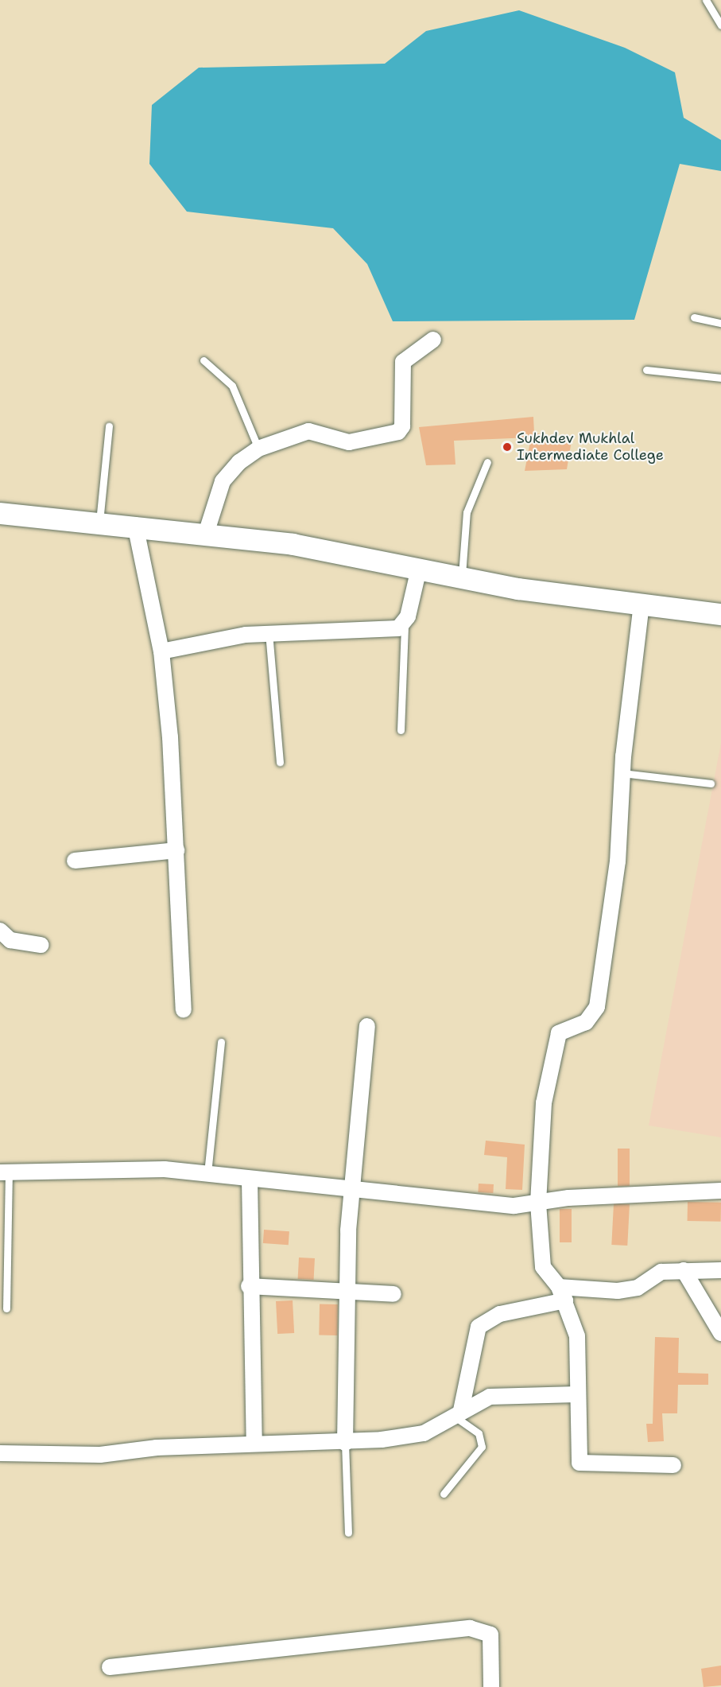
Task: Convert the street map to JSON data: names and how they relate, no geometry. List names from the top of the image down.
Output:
{
  "places": ["Sukhdev Mukhlal Intermediate College"]
}
